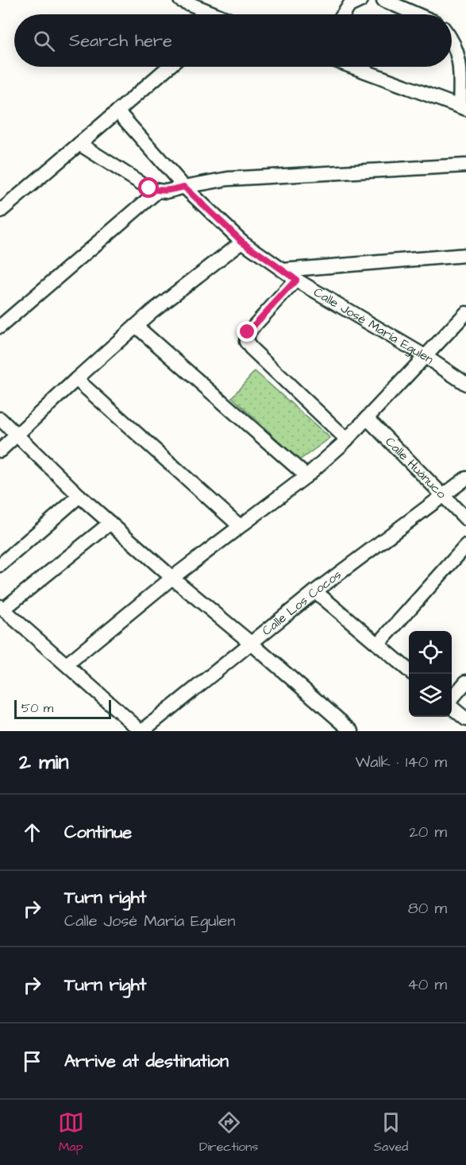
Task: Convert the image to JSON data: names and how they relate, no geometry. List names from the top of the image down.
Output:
{
  "streets": {
    "street": ["Calle José María Egulen", "Calle Huánuco", "Calle Los Cocos"]
  },
  "crossings": [
    ["Calle Huánuco", "Calle Los Cocos"]
  ],
  "scale_bar": "50 m",
  "page": {
    "search": "Search here",
    "scale": "50 m",
    "heading": ["2 min", "Walk · 140 m"],
    "list": [
      ["Continue", "20 m"],
      ["Turn right", "Calle José María Egulen", "80 m"],
      ["Turn right", "40 m"],
      "Arrive at destination"
    ],
    "nav": ["Map", "Directions", "Saved"]
  }
}
